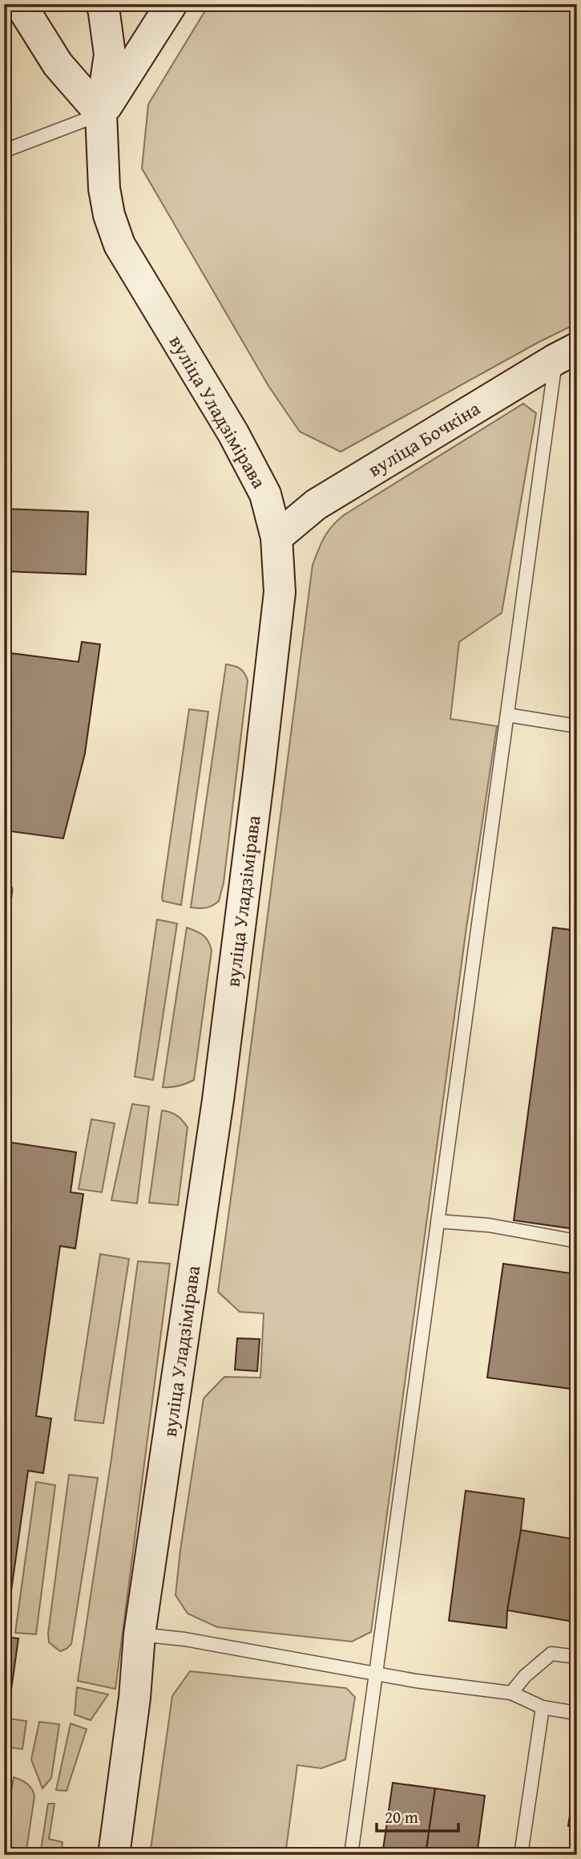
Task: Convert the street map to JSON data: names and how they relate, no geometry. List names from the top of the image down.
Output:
{
  "streets": {
    "main road": ["вуліца Уладзімірава", "вуліца Бочкіна"]
  },
  "crossings": [
    ["вуліца Уладзімірава", "вуліца Бочкіна"]
  ],
  "scale_bar": "20 m"
}
